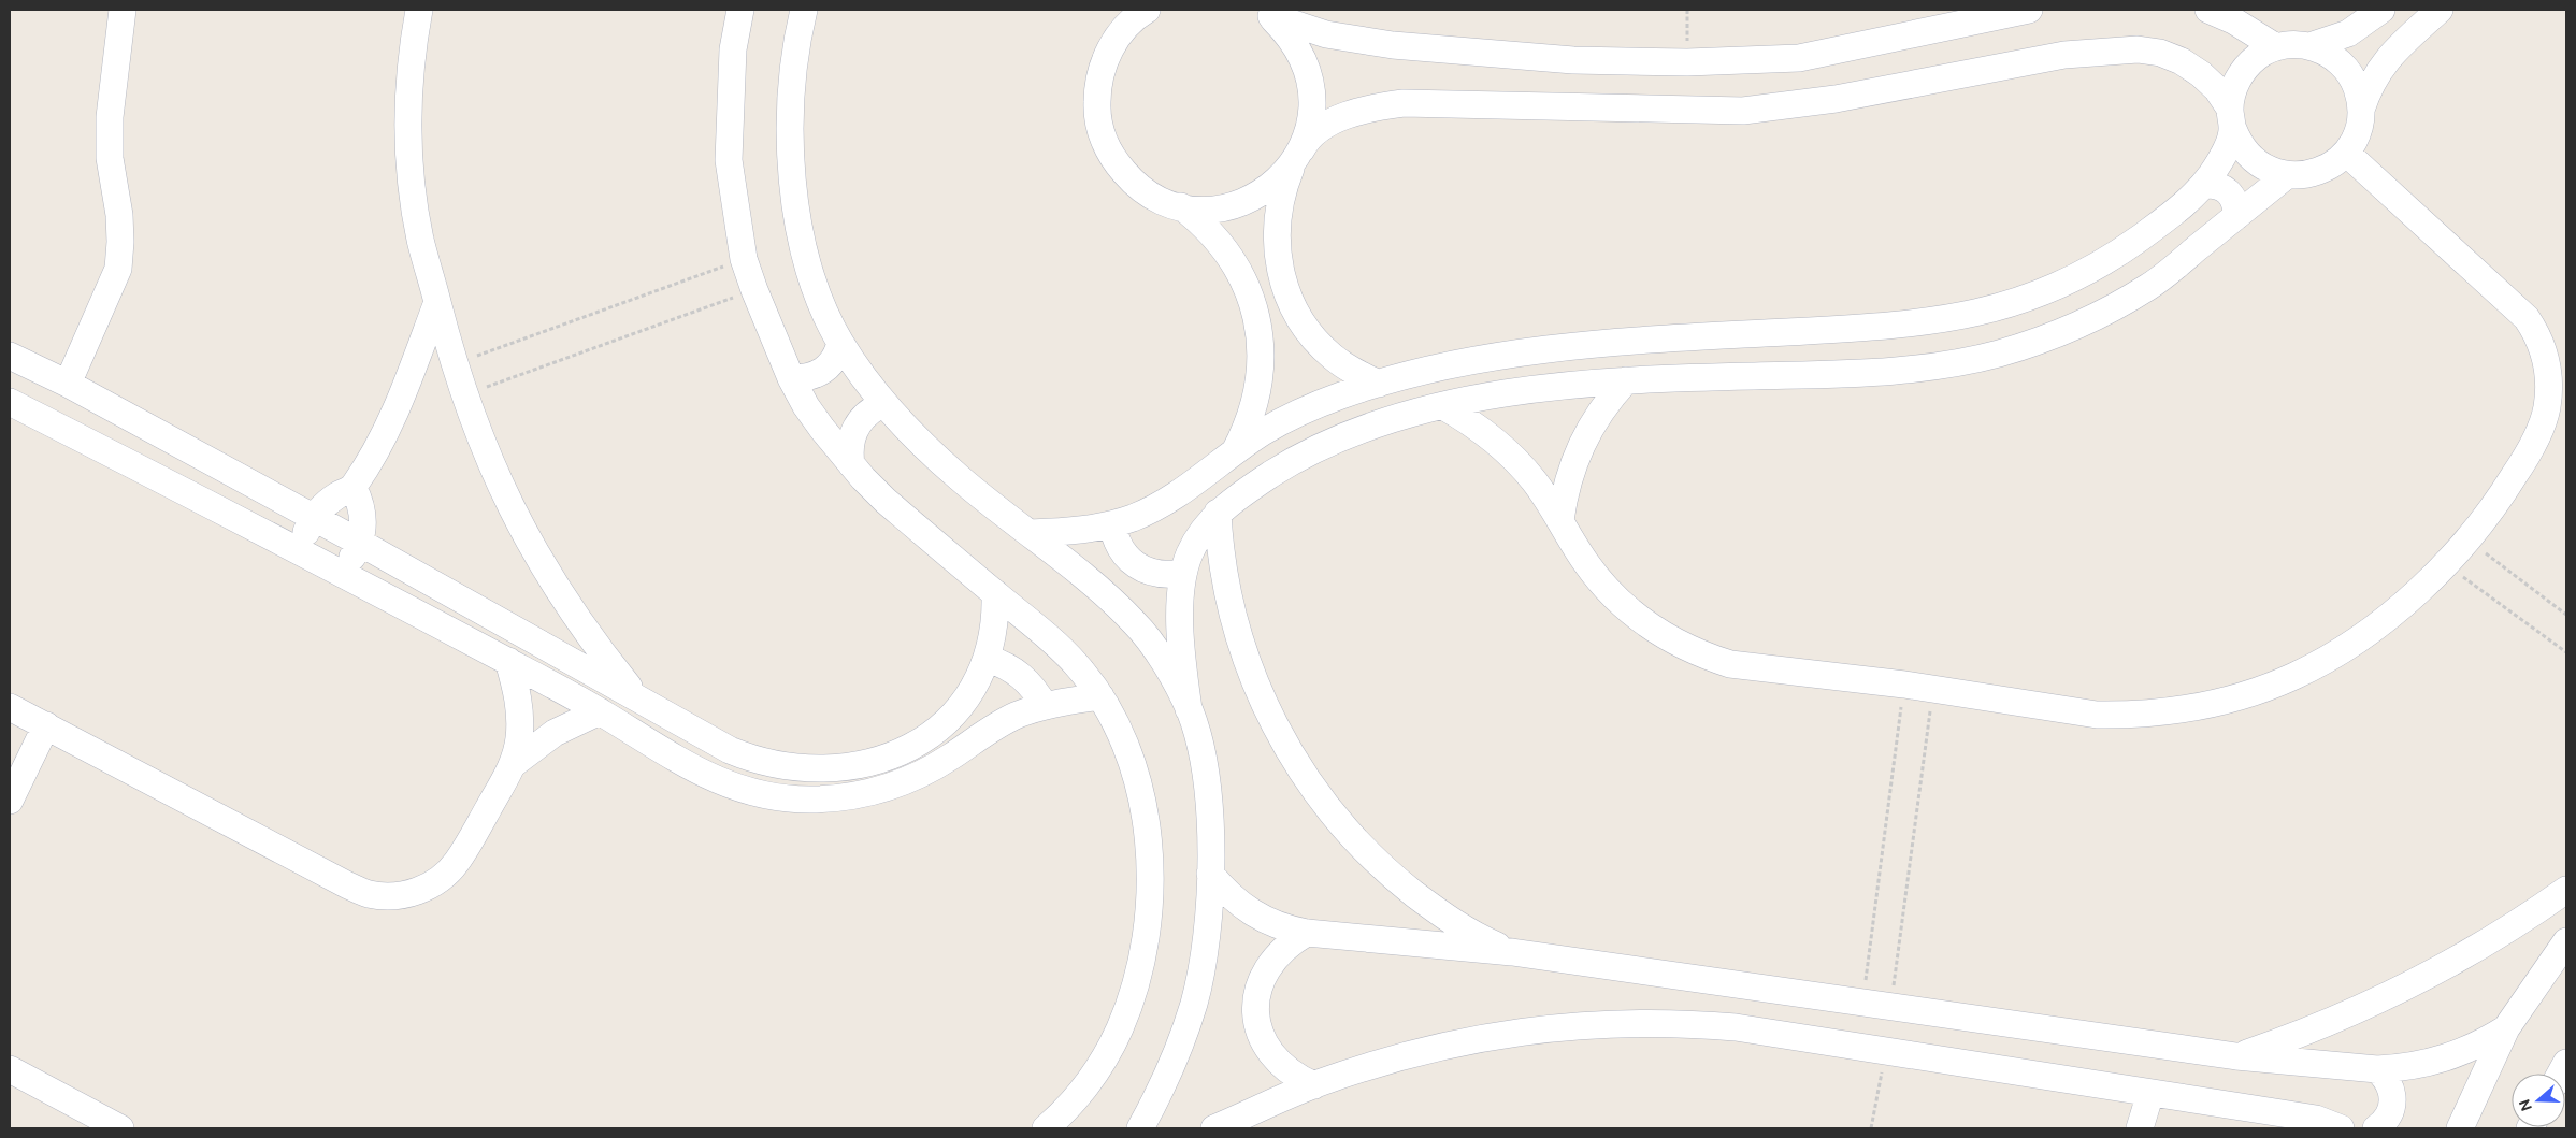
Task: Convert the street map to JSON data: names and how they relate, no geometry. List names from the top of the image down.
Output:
{
  "north": "left"
}
